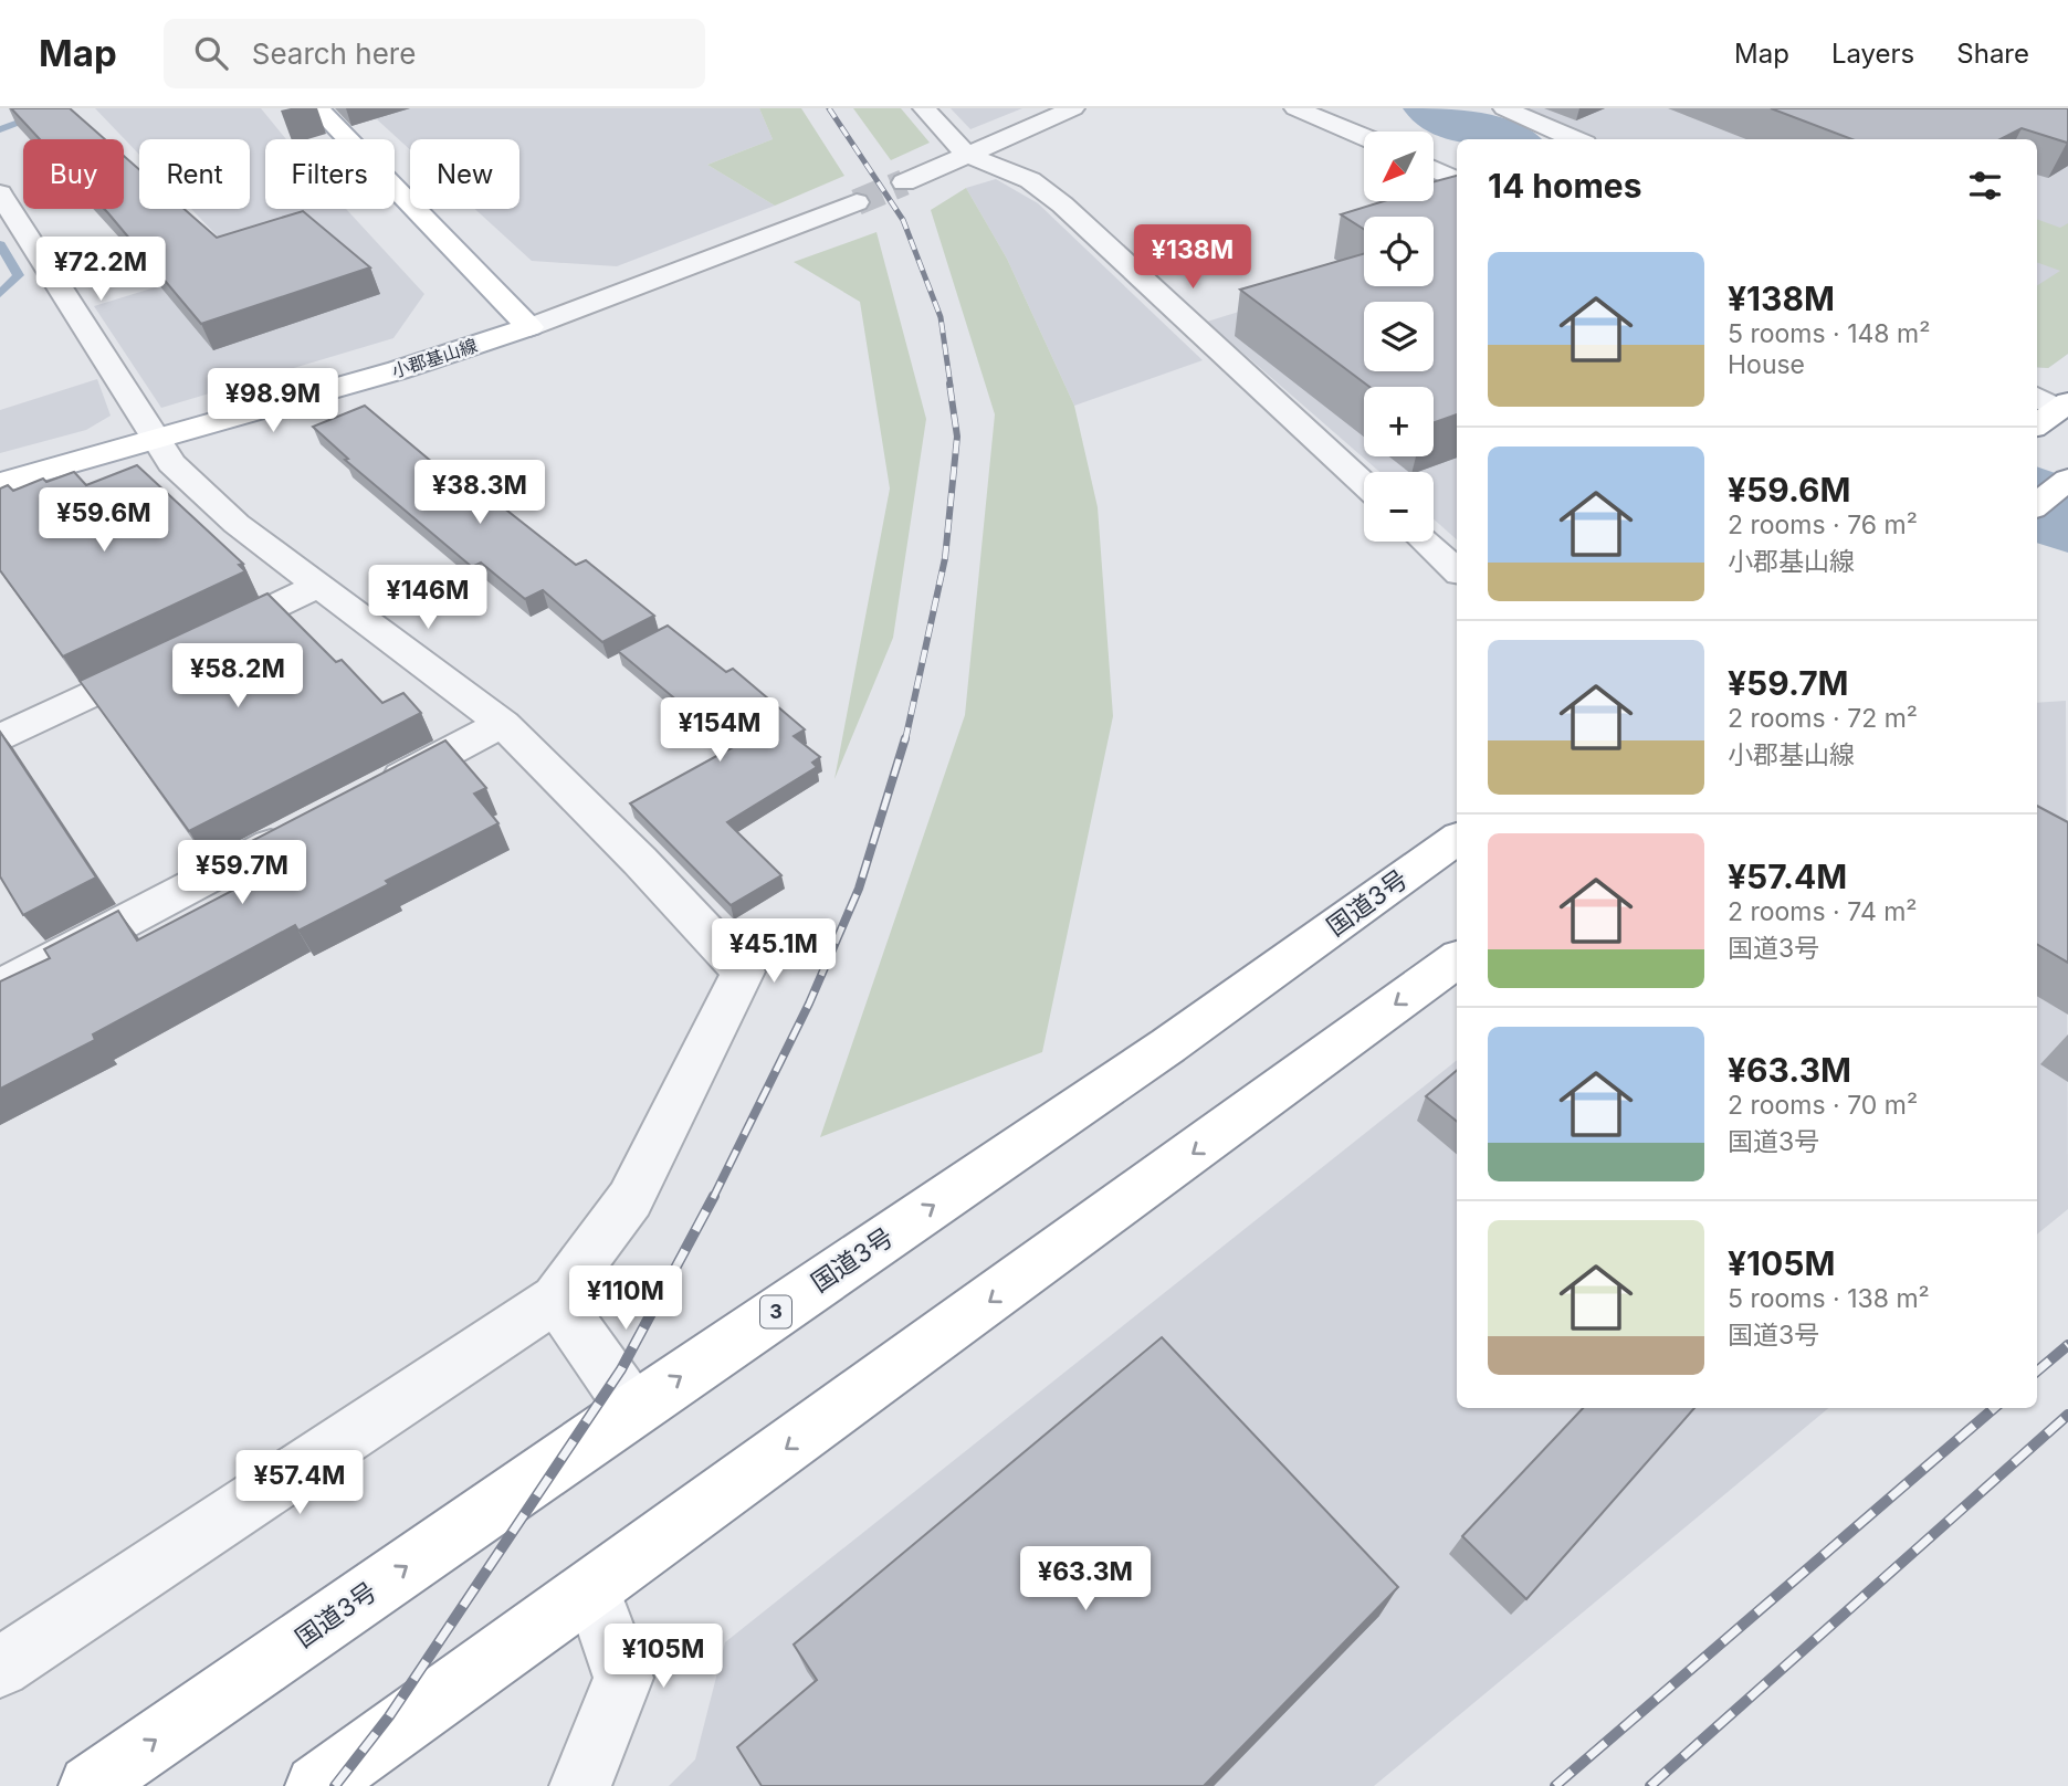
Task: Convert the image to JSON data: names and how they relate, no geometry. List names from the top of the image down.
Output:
{
  "streets": {
    "main road": ["小郡基山線", "国道3号", "3"]
  },
  "north": "bottom left",
  "page": {
    "header": "Map",
    "search": "Search here",
    "nav": ["Map", "Layers", "Share"],
    "map_buttons": ["+", "−"],
    "chip": [
      "Buy",
      "Rent",
      "Filters",
      "New"
    ],
    "heading": "14 homes",
    "price": [
      "¥138M",
      "¥72.2M",
      "¥98.9M",
      "¥38.3M",
      "¥59.6M",
      "¥146M",
      "¥58.2M",
      "¥154M",
      "¥59.7M",
      "¥45.1M",
      "¥110M",
      "¥57.4M",
      "¥63.3M",
      "¥105M"
    ],
    "list": [
      {
        "name": "¥138M",
        "note": "5 rooms · 148 m² · House"
      },
      {
        "name": "¥59.6M",
        "note": "2 rooms · 76 m² · 小郡基山線"
      },
      {
        "name": "¥59.7M",
        "note": "2 rooms · 72 m² · 小郡基山線"
      },
      {
        "name": "¥57.4M",
        "note": "2 rooms · 74 m² · 国道3号"
      },
      {
        "name": "¥63.3M",
        "note": "2 rooms · 70 m² · 国道3号"
      },
      {
        "name": "¥105M",
        "note": "5 rooms · 138 m² · 国道3号"
      }
    ]
  }
}
